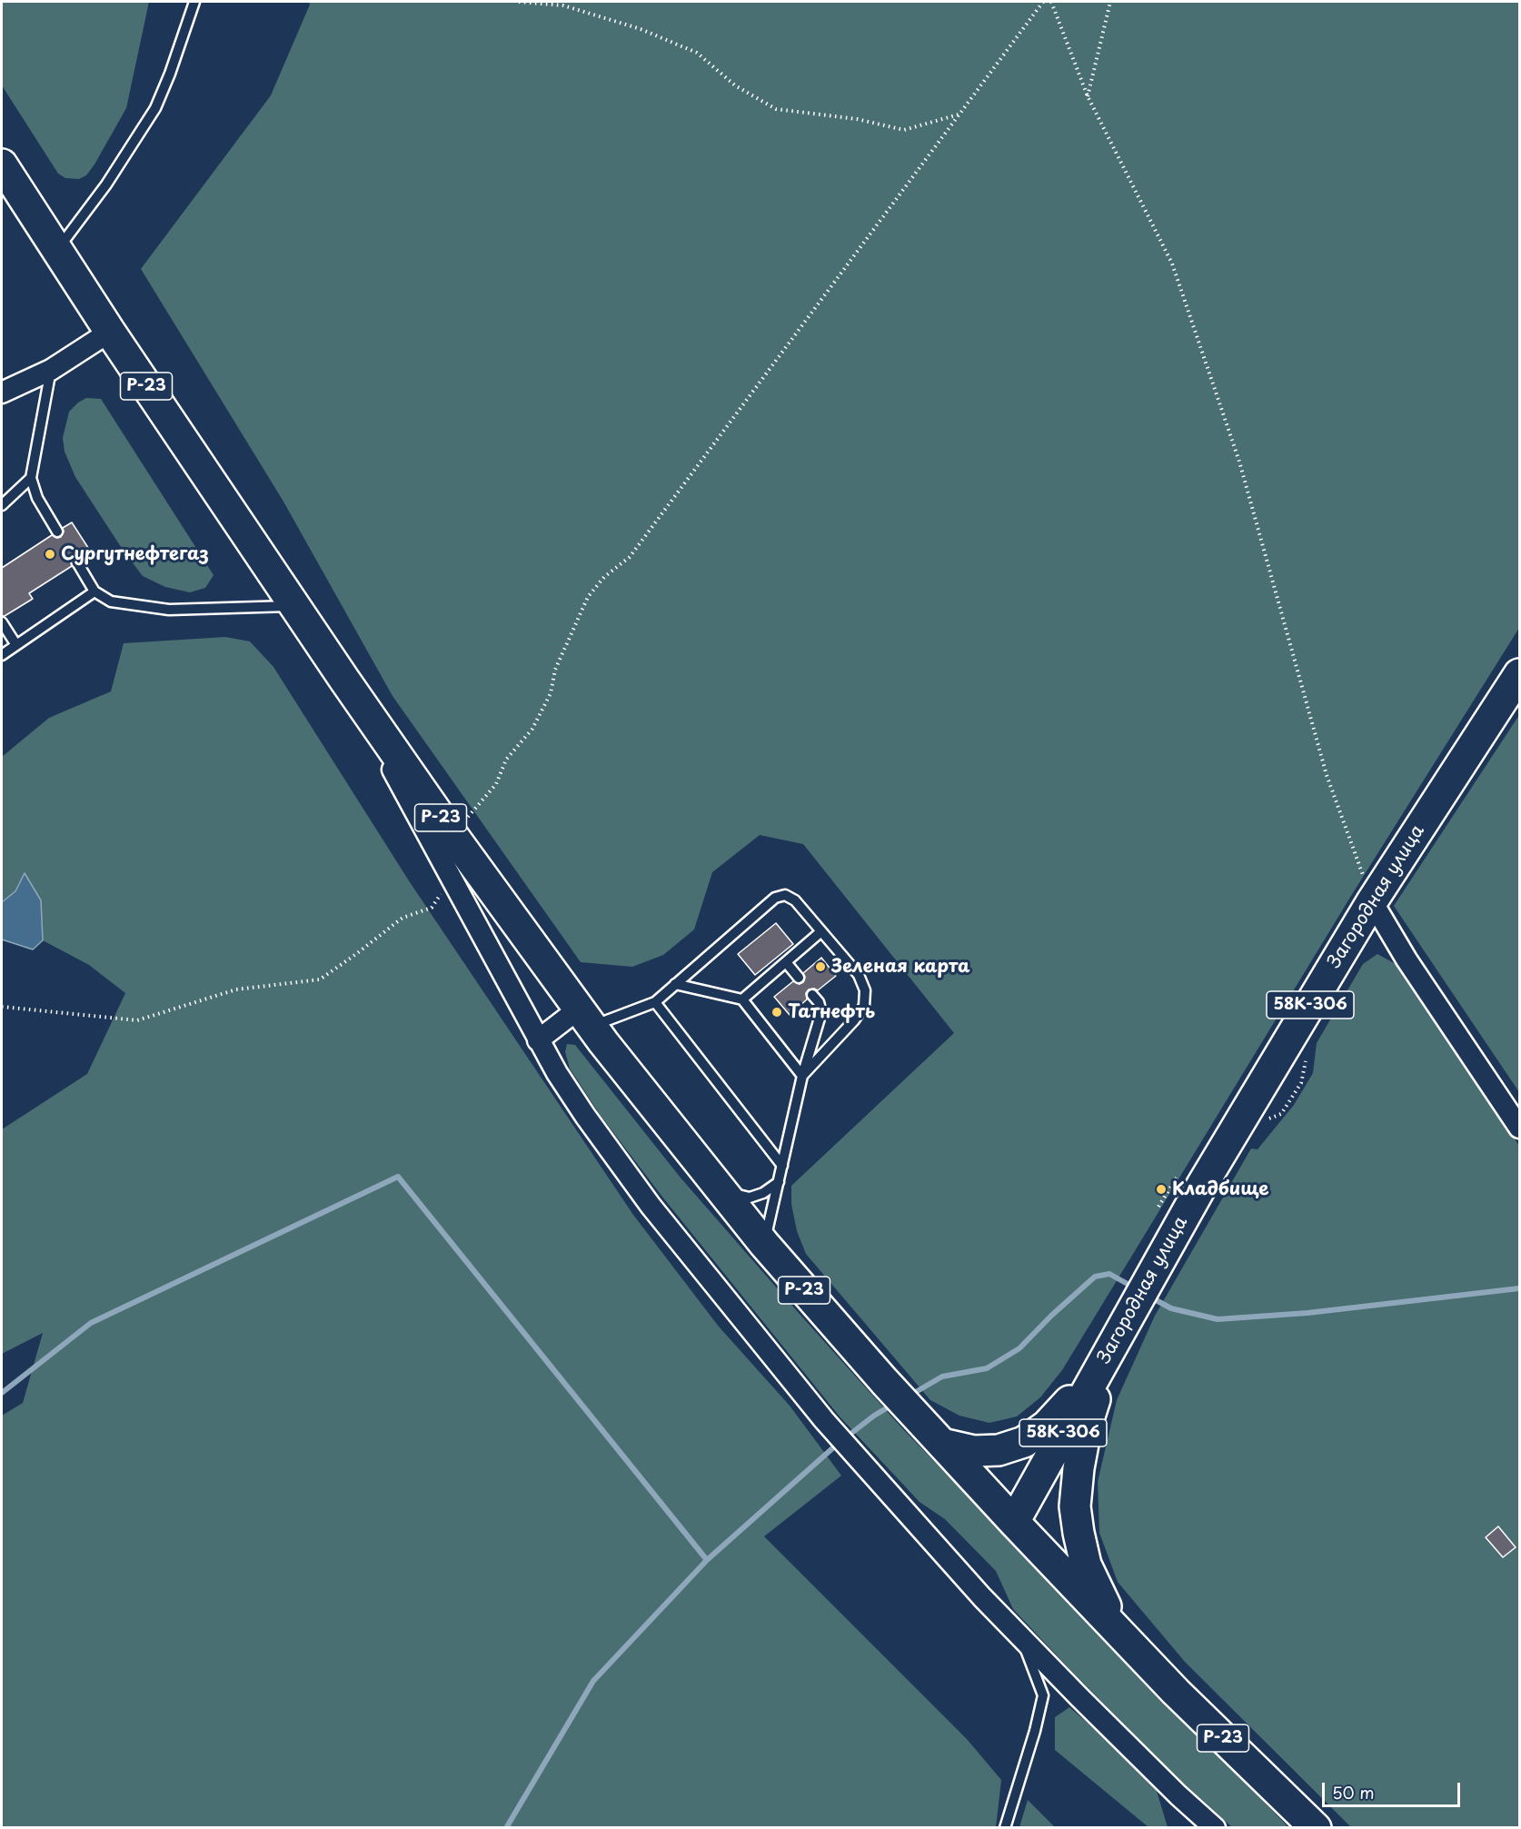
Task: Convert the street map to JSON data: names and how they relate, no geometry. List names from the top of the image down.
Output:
{
  "streets": {
    "highway": ["Р-23", "Загородная улица", "58К-306"]
  },
  "crossings": [
    ["Р-23", "Загородная улица"]
  ],
  "places": [
    "Сургутнефтегаз",
    "Зеленая карта",
    "Татнефть",
    "Кладбище"
  ],
  "scale_bar": "50 m"
}
